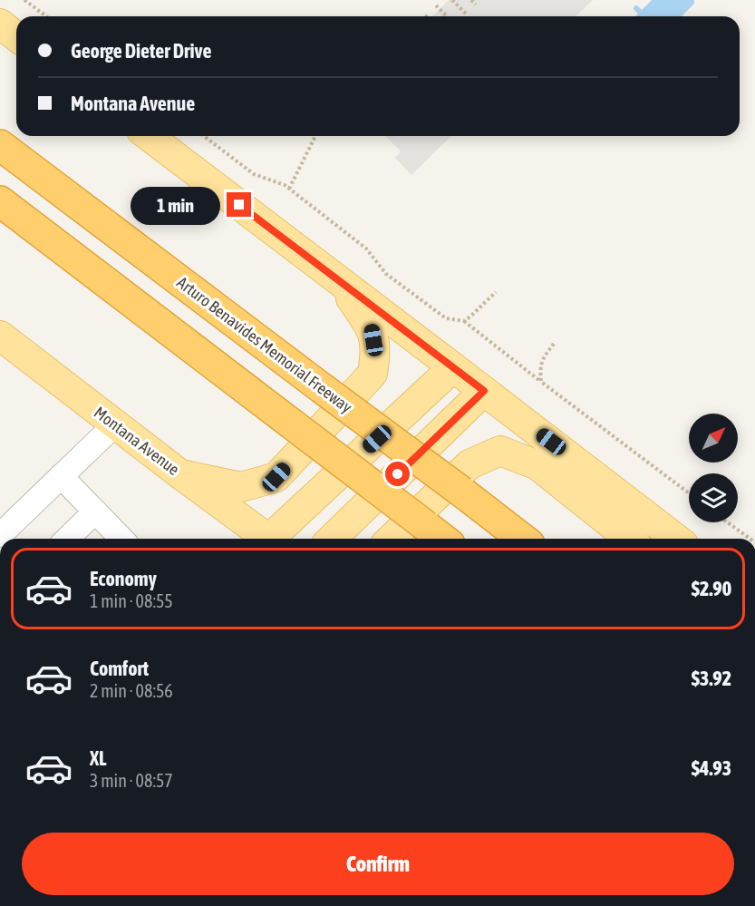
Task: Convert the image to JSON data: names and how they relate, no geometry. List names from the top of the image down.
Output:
{
  "streets": {
    "highway": ["Arturo Benavides Memorial Freeway"],
    "main road": ["Montana Avenue"]
  },
  "north": "top right",
  "page": {
    "banner": ["George Dieter Drive", "Montana Avenue"],
    "bubble": "1 min",
    "list": [
      {
        "name": "Economy",
        "note": "1 min · 08:55",
        "value": "$2.90"
      },
      {
        "name": "Comfort",
        "note": "2 min · 08:56",
        "value": "$3.92"
      },
      {
        "name": "XL",
        "note": "3 min · 08:57",
        "value": "$4.93"
      }
    ],
    "buttons": "Confirm"
  }
}
